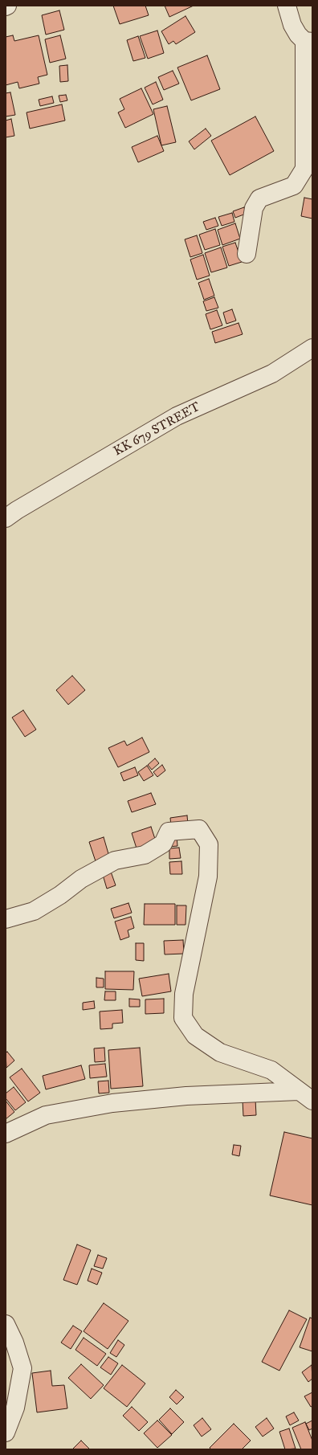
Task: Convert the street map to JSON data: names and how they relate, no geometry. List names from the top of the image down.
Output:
{
  "streets": {
    "street": ["KK 679 STREET"]
  }
}
